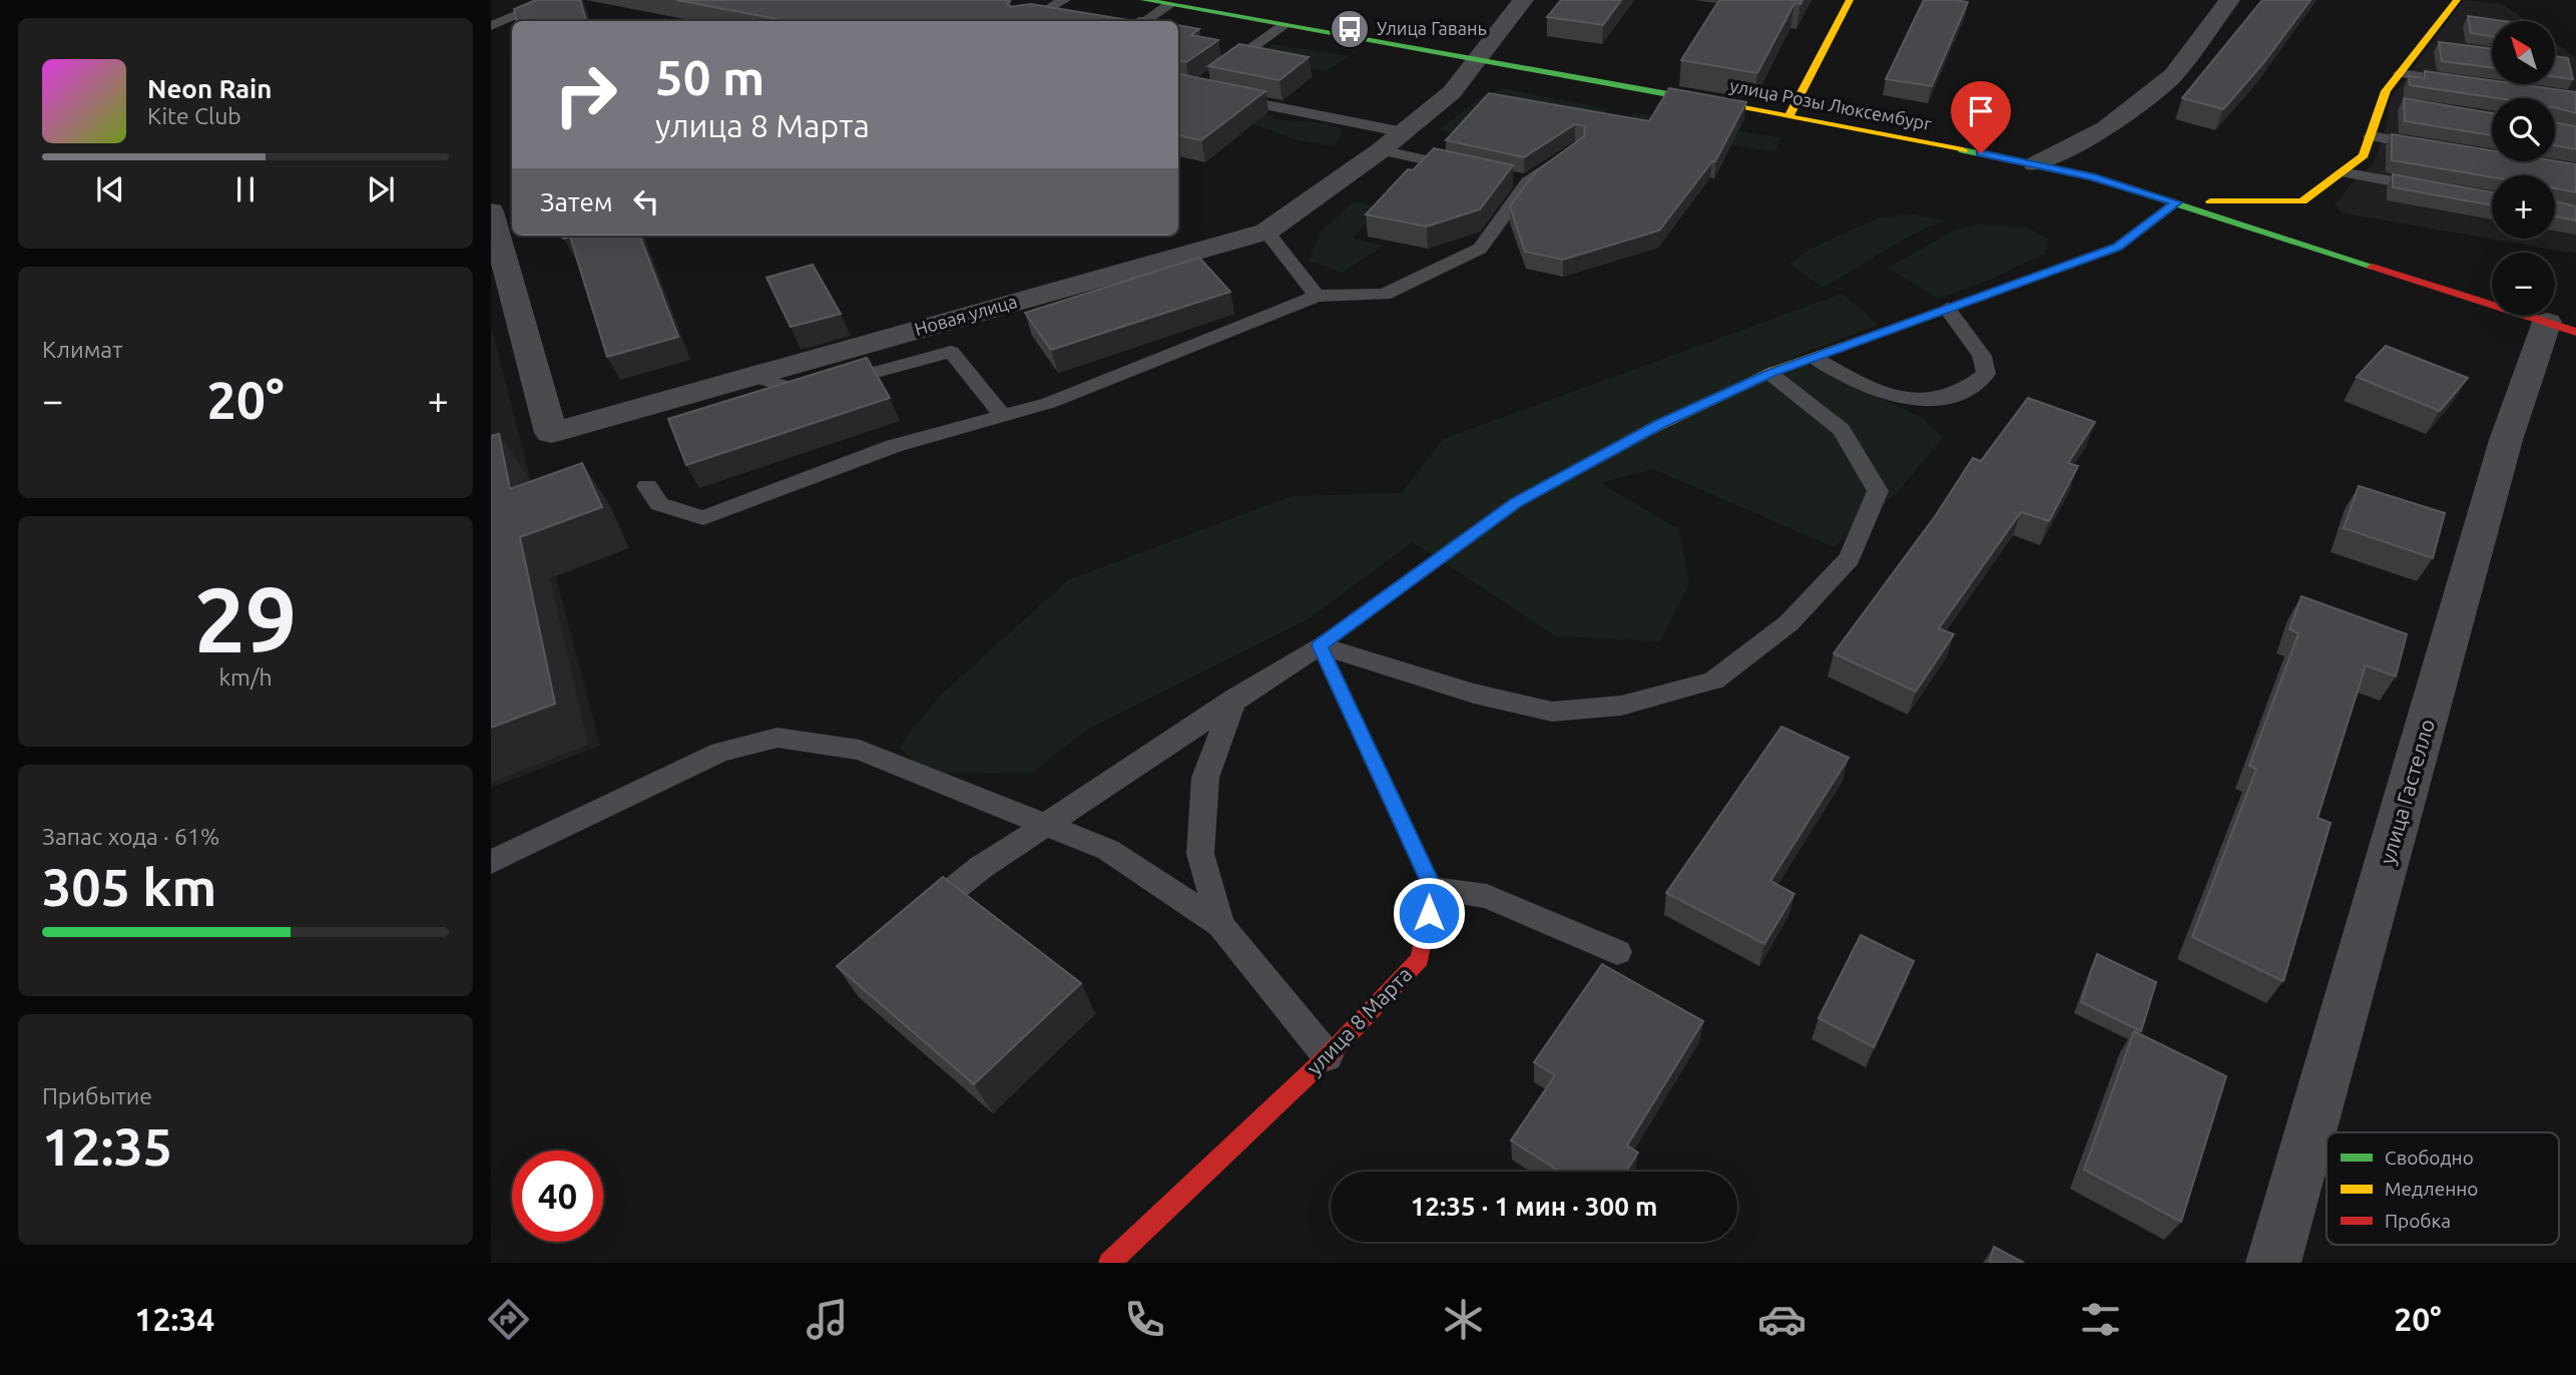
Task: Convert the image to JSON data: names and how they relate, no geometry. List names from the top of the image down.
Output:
{
  "streets": {
    "street": [
      "улица Розы Люксембург",
      "Новая улица",
      "улица Гастелло",
      "улица 8 Марта"
    ]
  },
  "crossings": [
    ["улица Розы Люксембург", "Новая улица"],
    ["улица Розы Люксембург", "улица Гастелло"]
  ],
  "places": {
    "bus stop": ["Улица Гавань"]
  },
  "legend": ["Свободно", "Медленно", "Пробка"],
  "north": "top left",
  "page": {
    "map_buttons": ["+", "−"],
    "turn": ["50 m", "улица 8 Марта"],
    "song": ["Neon Rain", "Kite Club"],
    "then": "Затем",
    "tile": [
      "Климат",
      ["29", "km/h"],
      ["Запас хода · 61%", "305 km"],
      ["Прибытие", "12:35"]
    ],
    "heat": ["−", "20°", "+"],
    "limit": "40",
    "trip": "12:35 · 1 мин · 300 m",
    "tabs": ["12:34", "20°"]
  }
}
